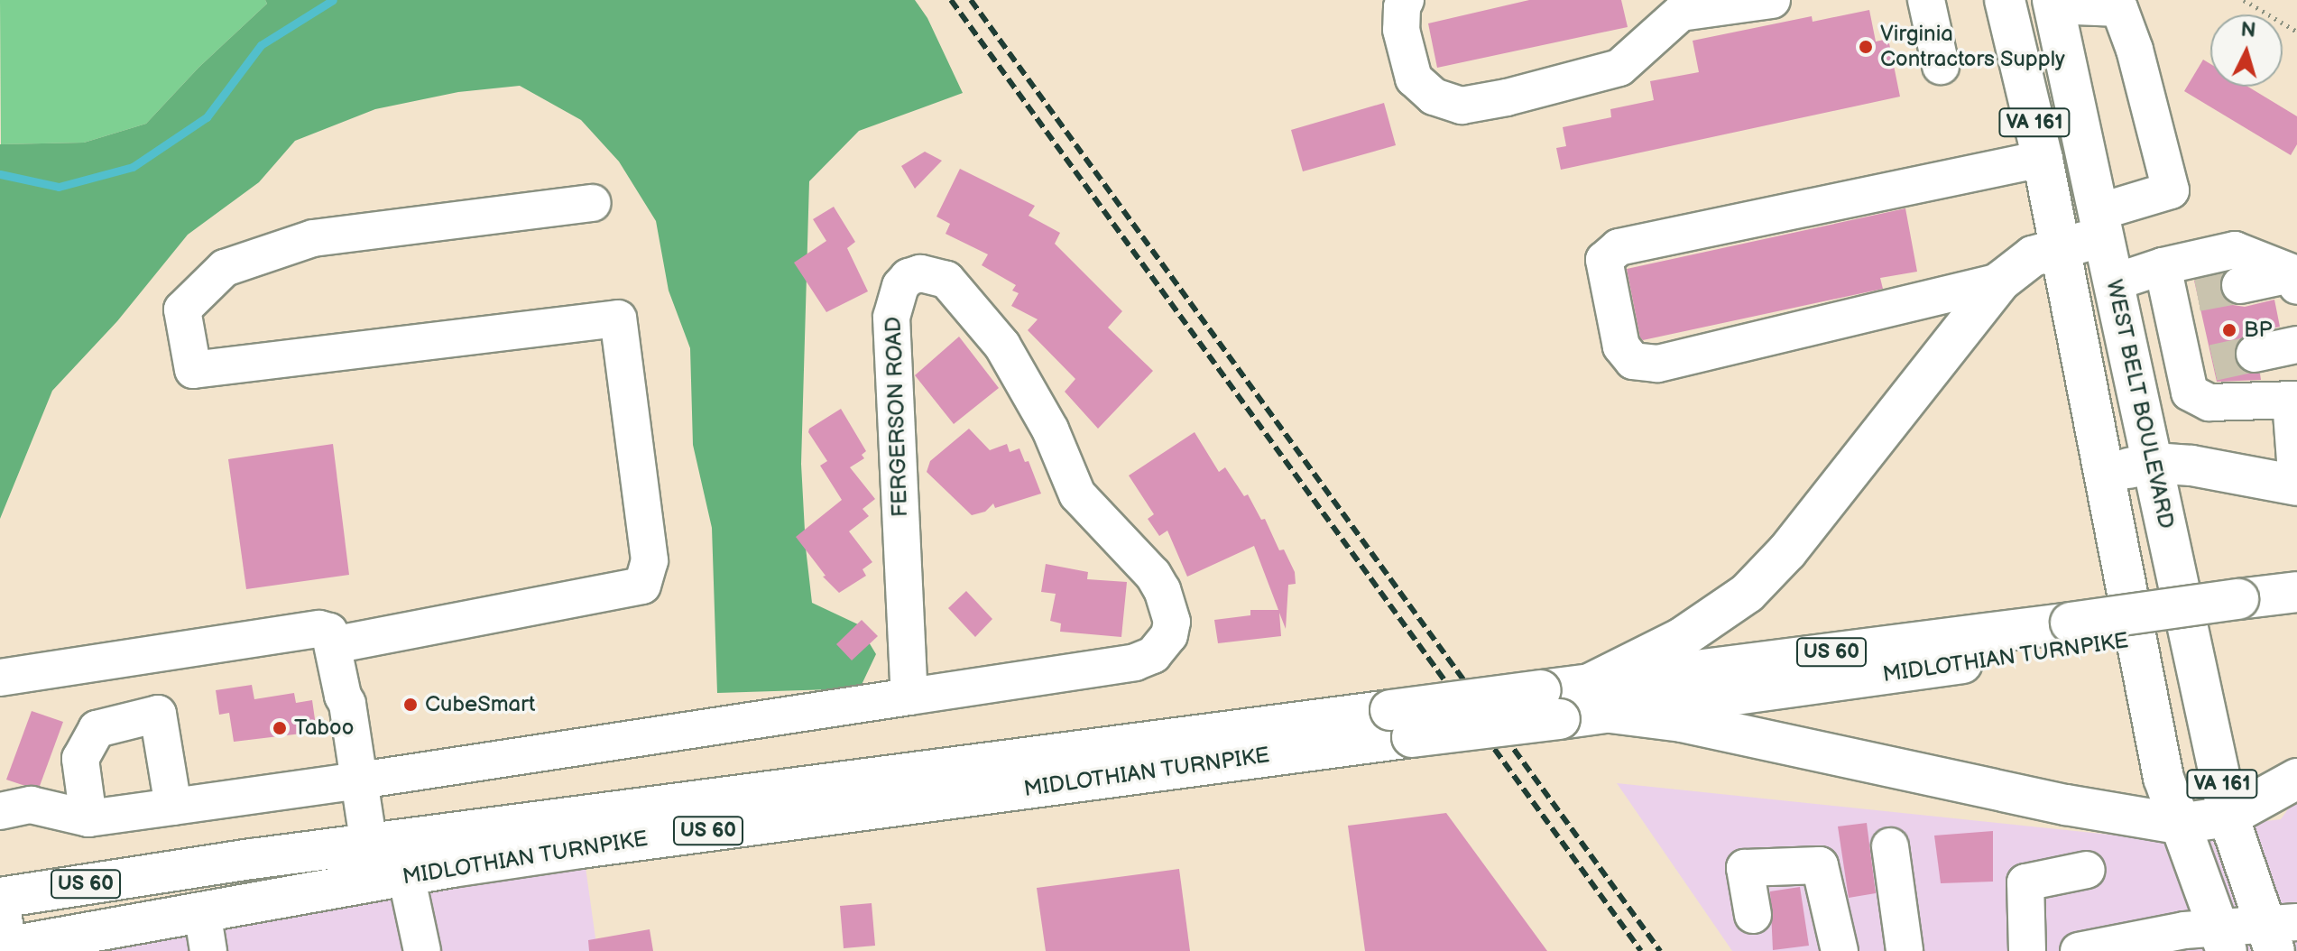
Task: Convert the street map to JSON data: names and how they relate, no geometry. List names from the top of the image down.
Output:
{
  "streets": {
    "main road": [
      "VA 161",
      "WEST BELT BOULEVARD",
      "US 60",
      "MIDLOTHIAN TURNPIKE"
    ],
    "street": ["FERGERSON ROAD"]
  },
  "crossings": [
    ["VA 161", "WEST BELT BOULEVARD"]
  ],
  "places": [
    "Virginia Contractors Supply",
    "BP",
    "CubeSmart",
    "Taboo"
  ],
  "north": "top"
}
